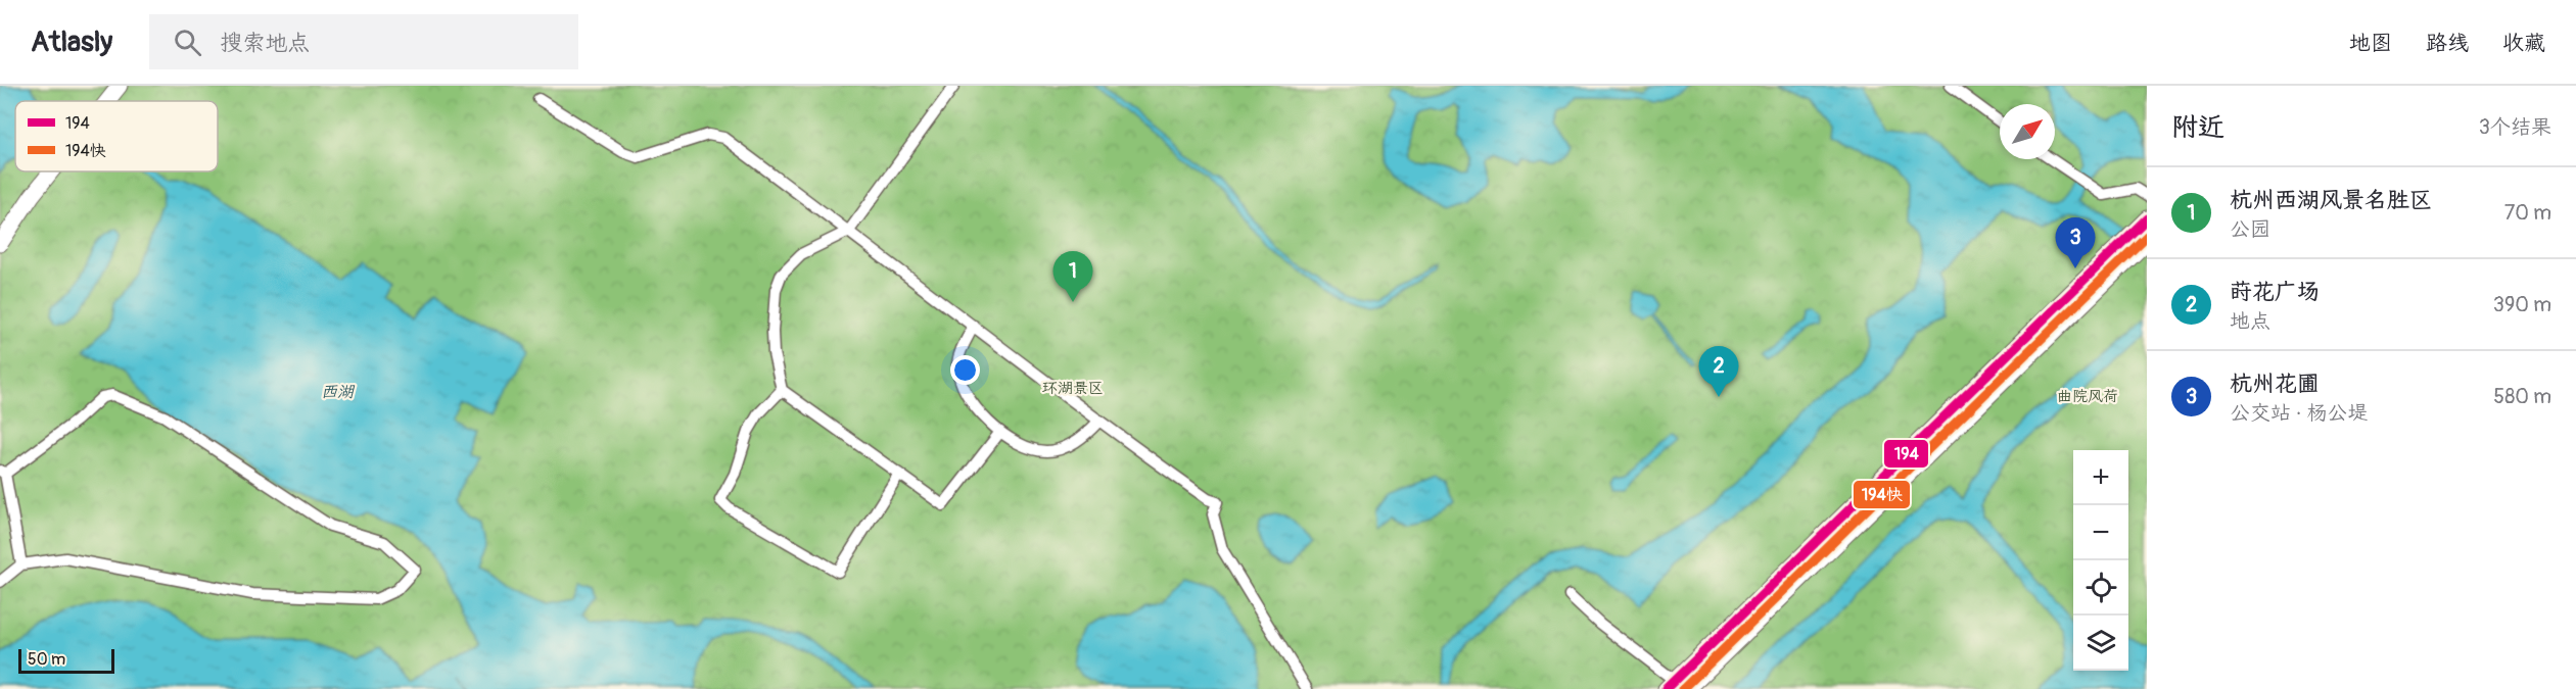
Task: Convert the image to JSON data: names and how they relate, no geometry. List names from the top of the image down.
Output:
{
  "water": ["西湖"],
  "parks": ["环湖景区", "曲院风荷"],
  "lines": ["transit line 194", "transit line 194快"],
  "legend": ["194", "194快"],
  "scale_bar": "50 m",
  "north": "top right",
  "page": {
    "header": "Atlasly",
    "search": "搜索地点",
    "nav": ["地图", "路线", "收藏"],
    "heading": ["附近", "3个结果"],
    "list": [
      {
        "mark": "1",
        "name": "杭州西湖风景名胜区",
        "note": "公园",
        "value": "70 m"
      },
      {
        "mark": "2",
        "name": "莳花广场",
        "note": "地点",
        "value": "390 m"
      },
      {
        "mark": "3",
        "name": "杭州花圃",
        "note": "公交站 · 杨公堤",
        "value": "580 m"
      }
    ],
    "pins": ["3", "1", "2"],
    "map_buttons": ["+", "−"],
    "scale": "50 m"
  }
}
